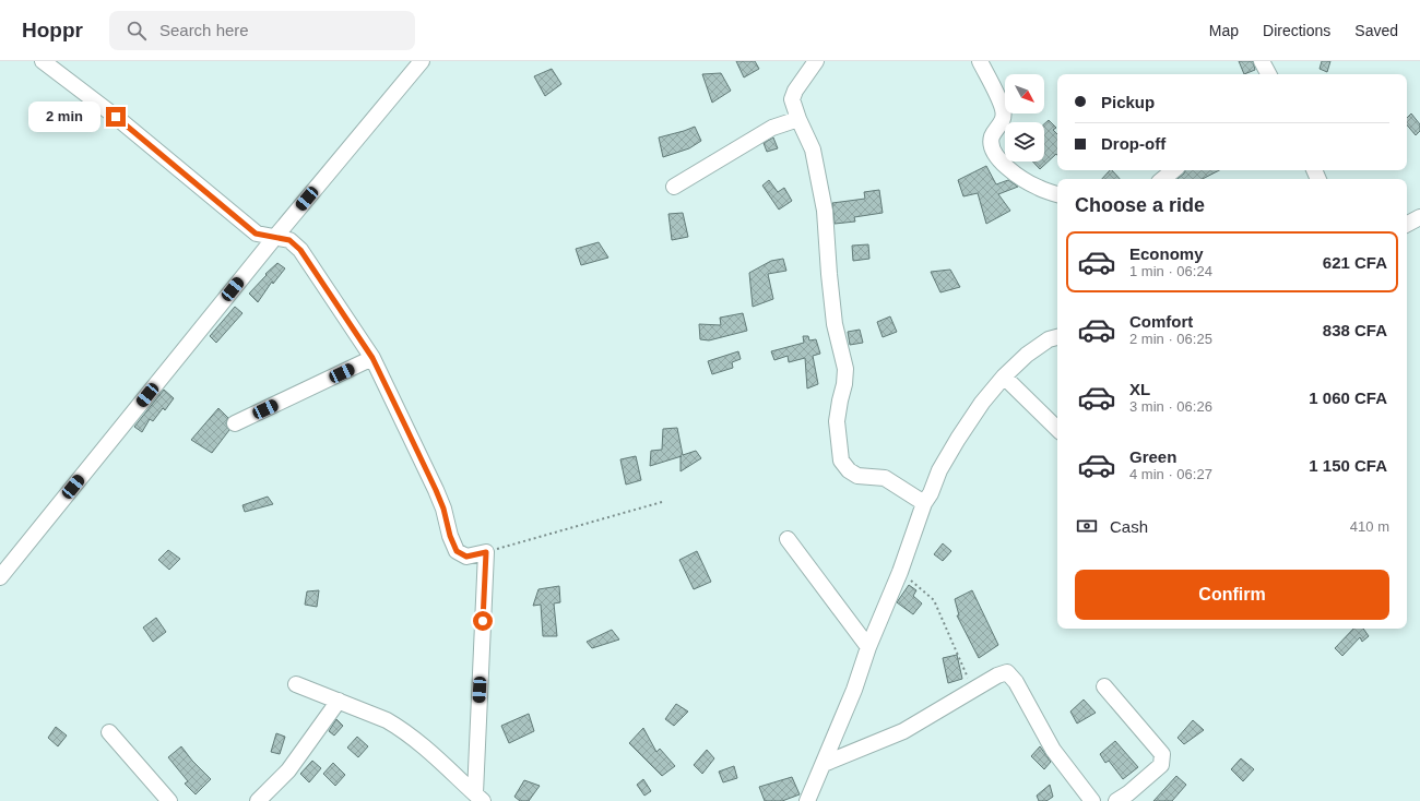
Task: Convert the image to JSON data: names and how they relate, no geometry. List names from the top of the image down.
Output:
{
  "north": "bottom right",
  "page": {
    "header": "Hoppr",
    "search": "Search here",
    "nav": ["Map", "Directions", "Saved"],
    "banner": ["Pickup", "Drop-off"],
    "bubble": "2 min",
    "heading": "Choose a ride",
    "list": [
      {
        "name": "Economy",
        "note": "1 min · 06:24",
        "value": "621 CFA"
      },
      {
        "name": "Comfort",
        "note": "2 min · 06:25",
        "value": "838 CFA"
      },
      {
        "name": "XL",
        "note": "3 min · 06:26",
        "value": "1 060 CFA"
      },
      {
        "name": "Green",
        "note": "4 min · 06:27",
        "value": "1 150 CFA"
      }
    ],
    "pay": ["Cash", "410 m"],
    "buttons": "Confirm"
  }
}
